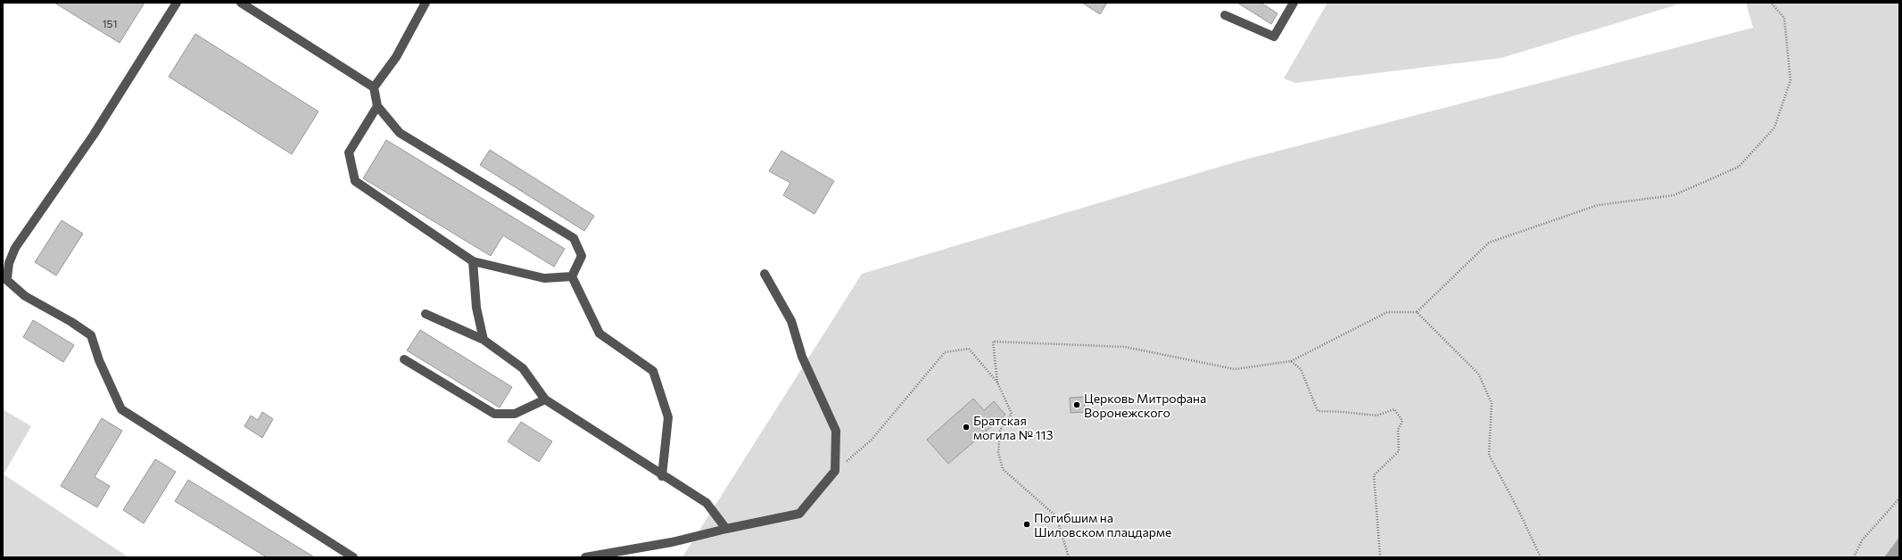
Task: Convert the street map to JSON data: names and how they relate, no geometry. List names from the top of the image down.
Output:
{
  "places": ["Церковь Митрофана Воронежского", "Братская могила № 113", "Погибшим на Шиловском плацдарме"],
  "house_numbers": ["151"]
}
